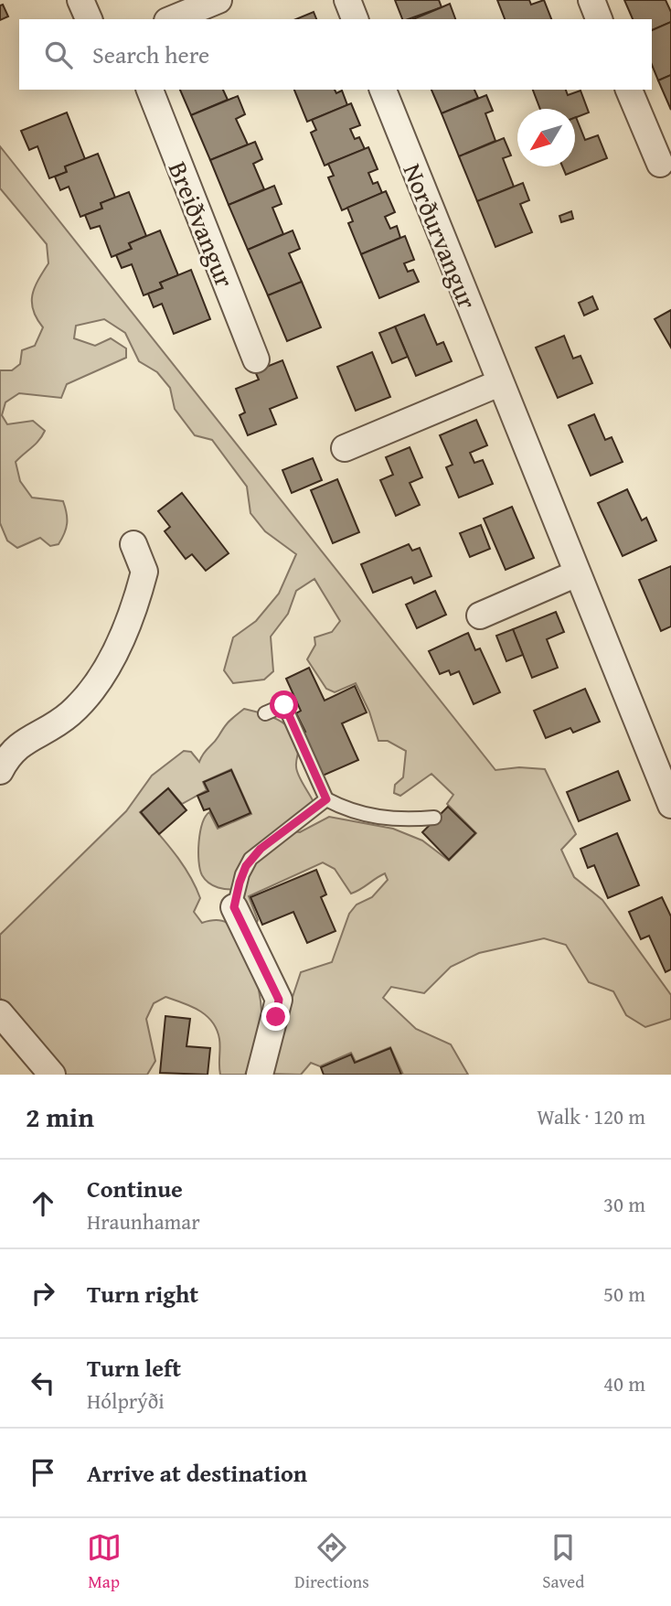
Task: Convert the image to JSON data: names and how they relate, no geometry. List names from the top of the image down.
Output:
{
  "streets": {
    "street": ["Breiðvangur", "Norðurvangur"]
  },
  "north": "bottom left",
  "page": {
    "search": "Search here",
    "heading": ["2 min", "Walk · 120 m"],
    "list": [
      ["Continue", "Hraunhamar", "30 m"],
      ["Turn right", "50 m"],
      ["Turn left", "Hólprýði", "40 m"],
      "Arrive at destination"
    ],
    "nav": ["Map", "Directions", "Saved"]
  }
}
